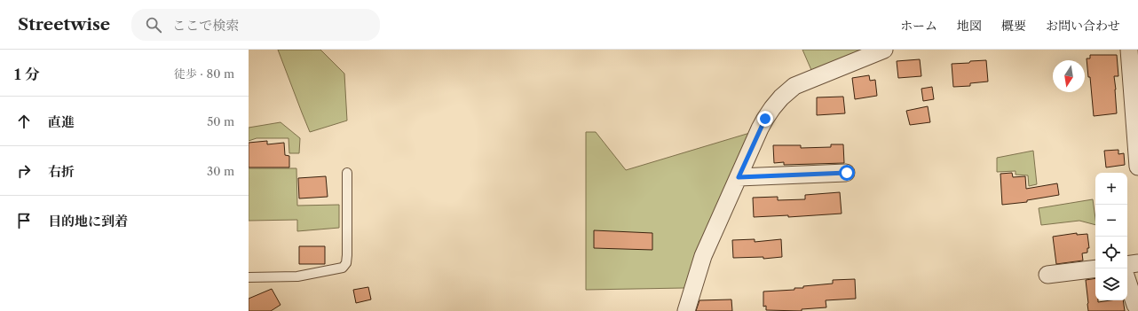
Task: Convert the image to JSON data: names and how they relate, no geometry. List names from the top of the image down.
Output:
{
  "north": "bottom",
  "page": {
    "header": "Streetwise",
    "search": "ここで検索",
    "nav": [
      "ホーム",
      "地図",
      "概要",
      "お問い合わせ"
    ],
    "heading": ["1 分", "徒歩 · 80 m"],
    "list": [
      ["直進", "50 m"],
      ["右折", "30 m"],
      "目的地に到着"
    ],
    "map_buttons": ["+", "−"]
  }
}
